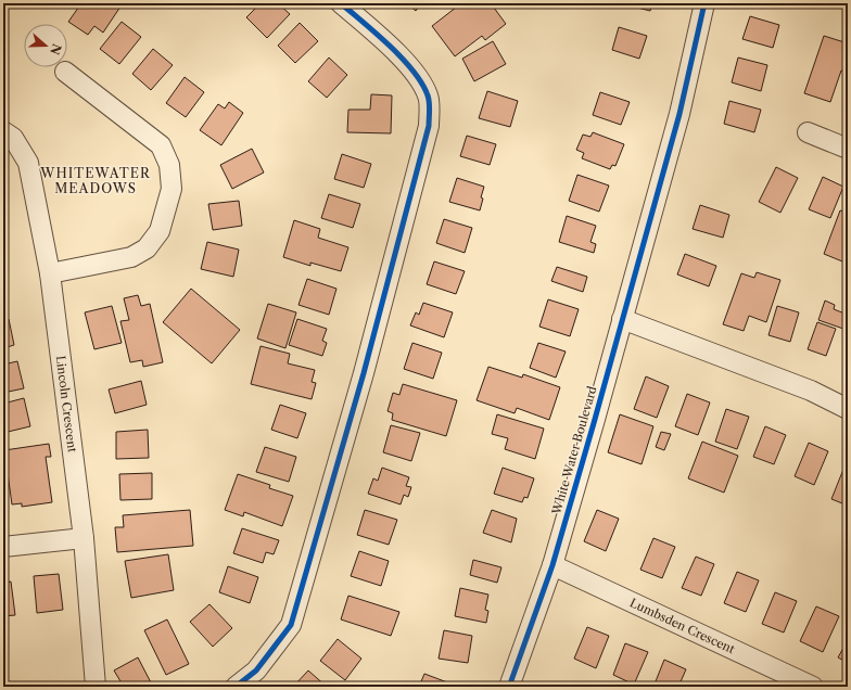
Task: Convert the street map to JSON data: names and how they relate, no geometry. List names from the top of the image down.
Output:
{
  "streets": {
    "street": ["Lincoln Crescent", "White Water Boulevard", "Lumbsden Crescent"]
  },
  "crossings": [
    ["White Water Boulevard", "Lumbsden Crescent"]
  ],
  "districts": ["WHITEWATER MEADOWS"],
  "north": "right"
}
